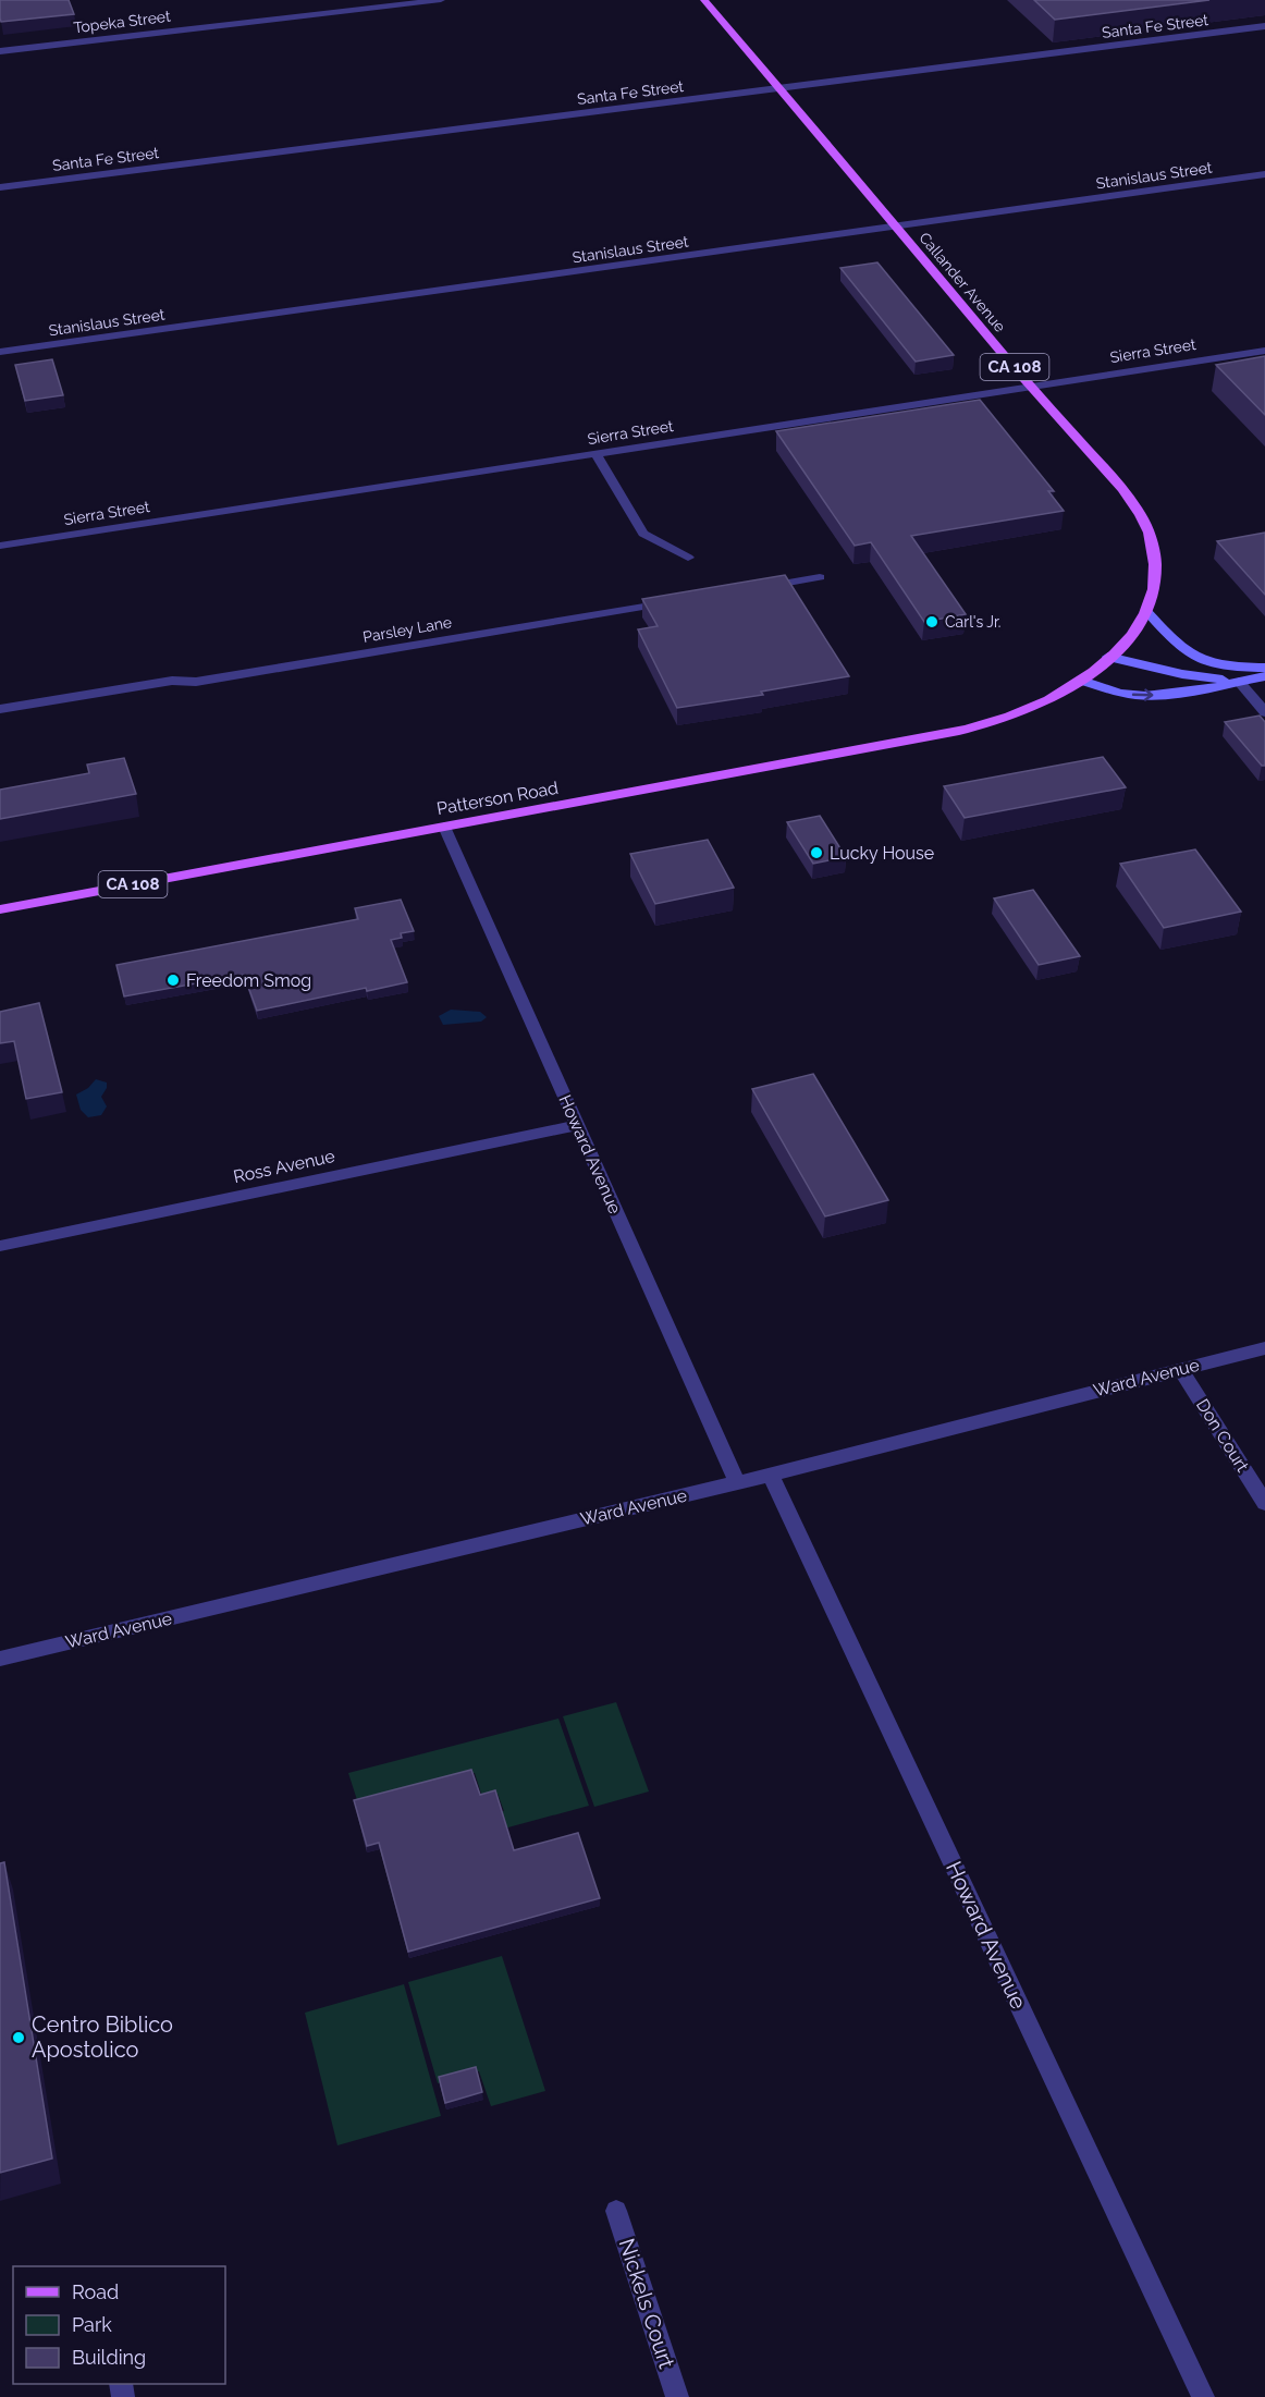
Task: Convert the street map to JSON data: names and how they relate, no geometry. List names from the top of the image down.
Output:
{
  "streets": {
    "main road": ["Callander Avenue", "CA 108", "Patterson Road"],
    "street": [
      "Topeka Street",
      "Santa Fe Street",
      "Stanislaus Street",
      "Sierra Street",
      "Parsley Lane",
      "Howard Avenue",
      "Ross Avenue",
      "Ward Avenue",
      "Don Court",
      "Nickels Court"
    ]
  },
  "crossings": [
    ["Santa Fe Street", "Callander Avenue"],
    ["Stanislaus Street", "Callander Avenue"],
    ["Callander Avenue", "Sierra Street"],
    ["Callander Avenue", "Patterson Road"],
    ["Patterson Road", "Howard Avenue"],
    ["Howard Avenue", "Ross Avenue"],
    ["Howard Avenue", "Ward Avenue"],
    ["Ward Avenue", "Don Court"]
  ],
  "places": [
    "Carl's Jr.",
    "Lucky House",
    "Freedom Smog",
    "Centro Biblico Apostolico"
  ],
  "legend": ["Road", "Park", "Building"]
}
